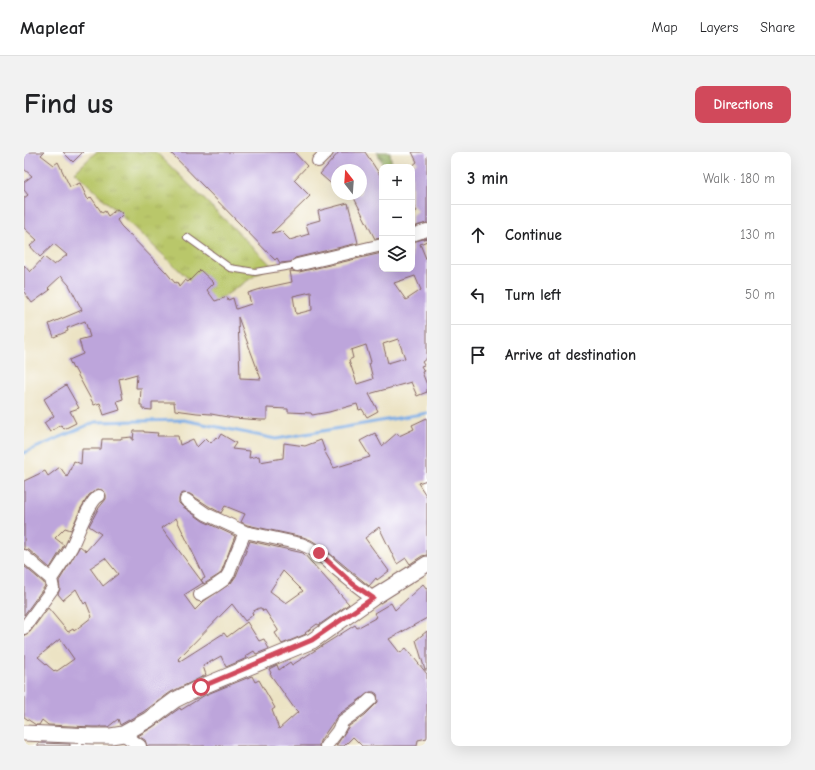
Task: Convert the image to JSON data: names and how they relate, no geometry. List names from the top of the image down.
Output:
{
  "north": "top",
  "page": {
    "header": "Mapleaf",
    "nav": ["Map", "Layers", "Share"],
    "buttons": "Directions",
    "title": "Find us",
    "heading": ["3 min", "Walk · 180 m"],
    "map_buttons": ["+", "−"],
    "list": [
      ["Continue", "130 m"],
      ["Turn left", "50 m"],
      "Arrive at destination"
    ]
  }
}
